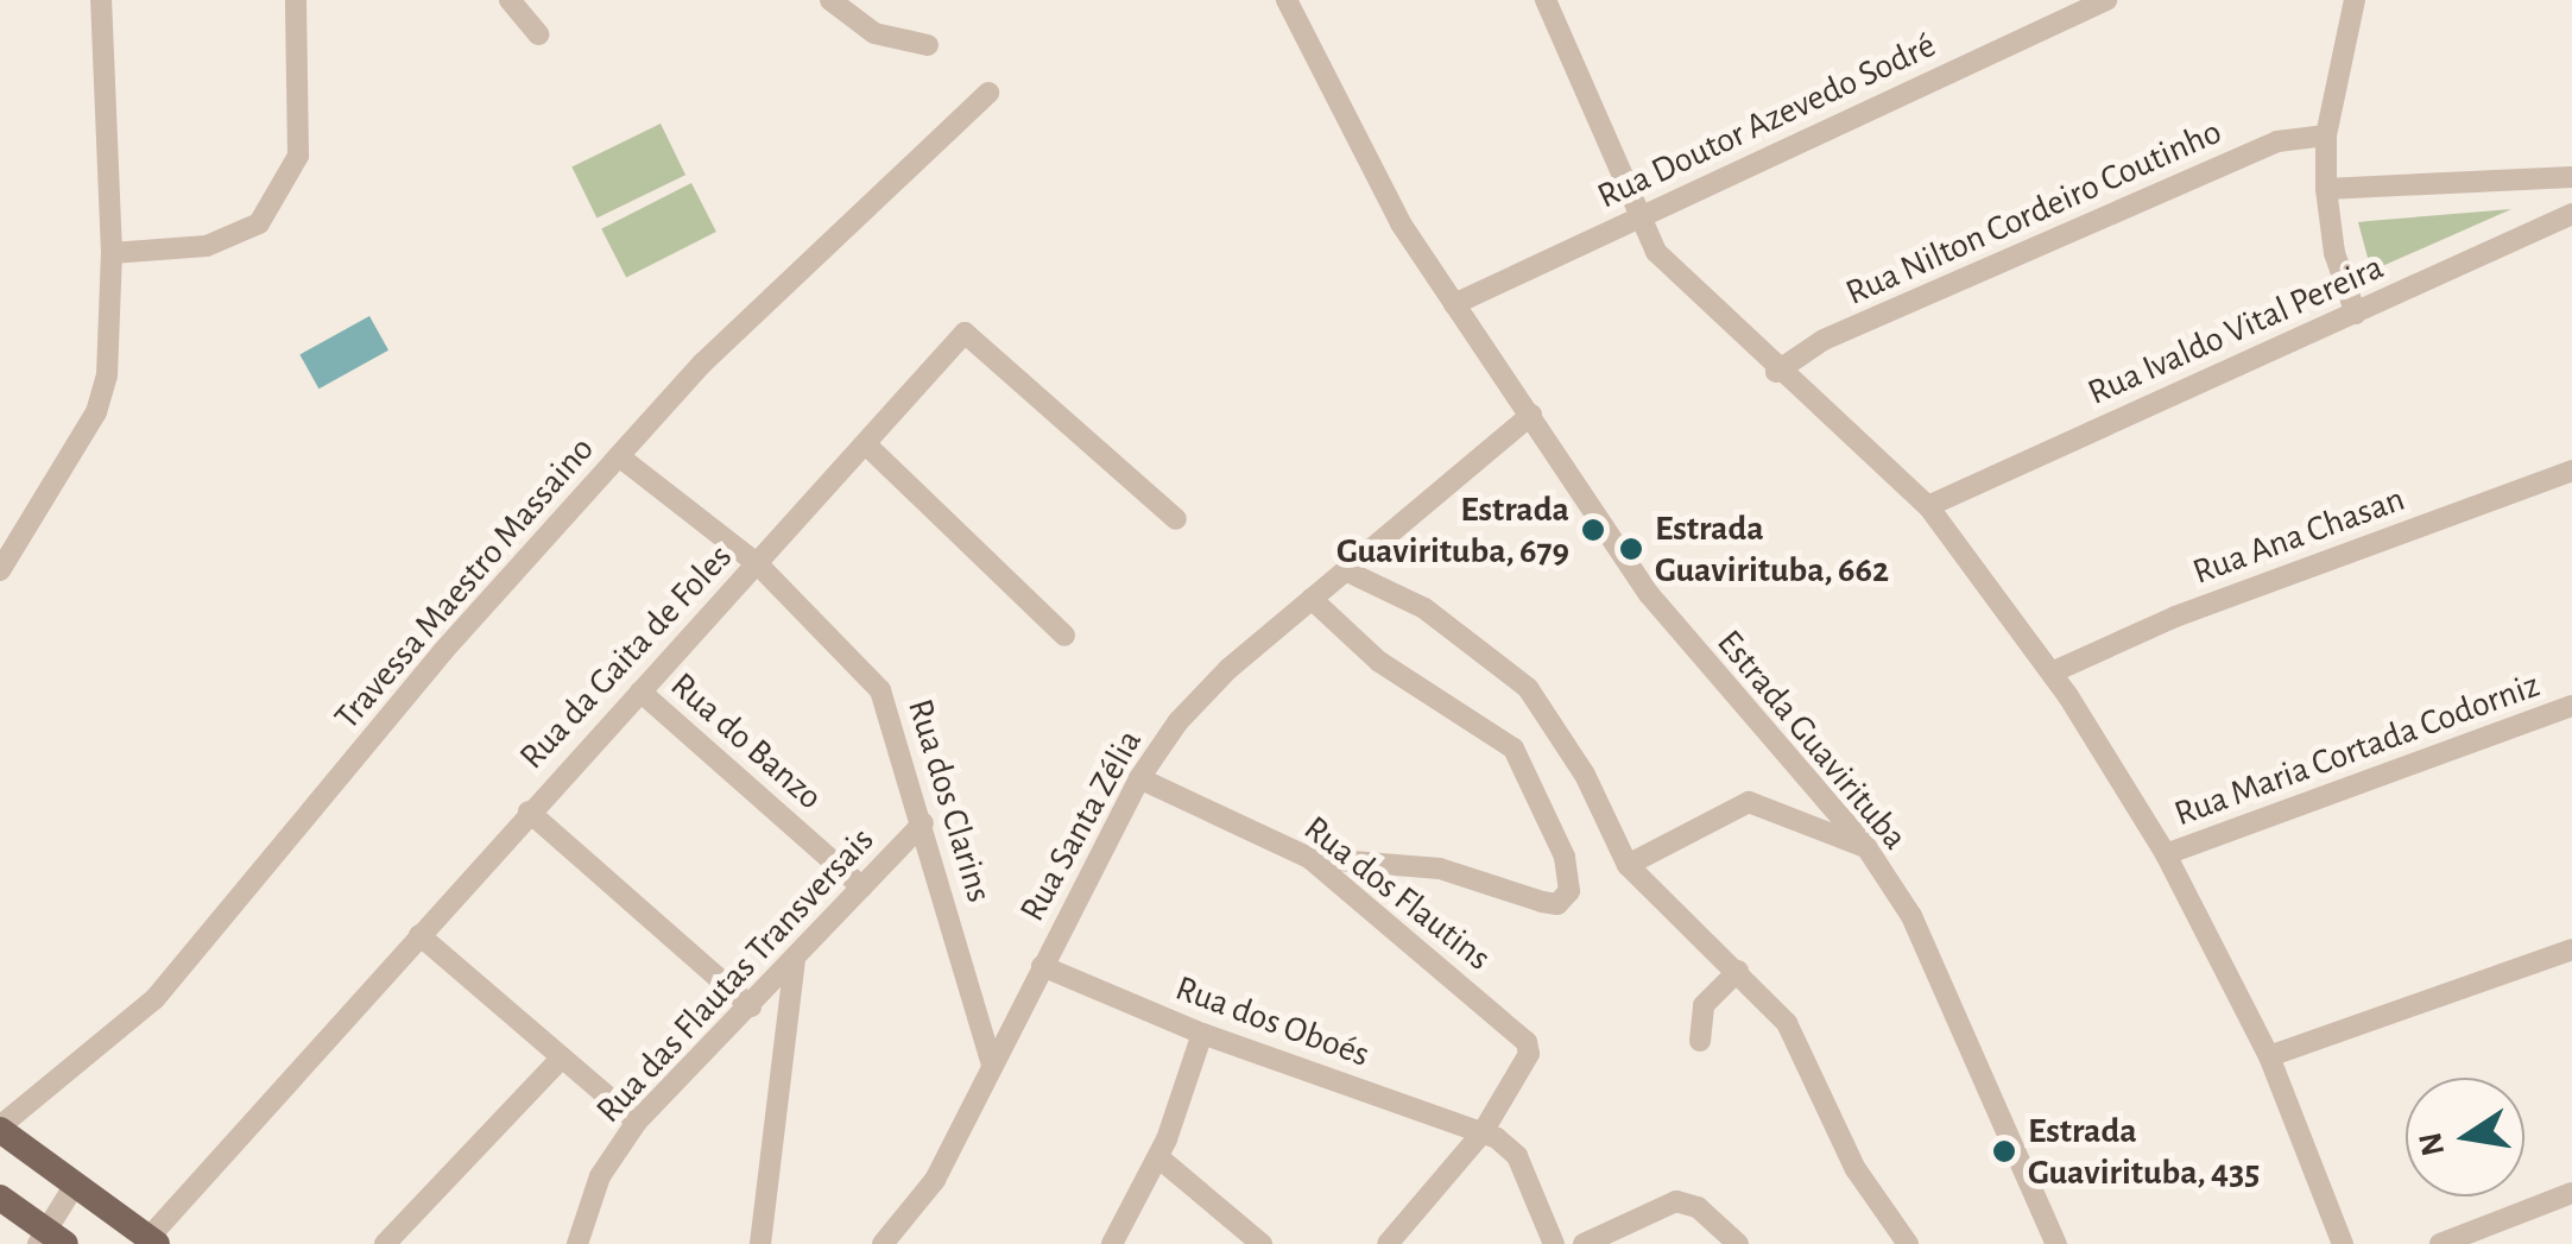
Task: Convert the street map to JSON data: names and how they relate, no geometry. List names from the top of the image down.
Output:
{
  "streets": {
    "street": [
      "Rua Doutor Azevedo Sodré",
      "Rua Nilton Cordeiro Coutinho",
      "Rua Ivaldo Vital Pereira",
      "Rua Ana Chasan",
      "Travessa Maestro Massaino",
      "Rua da Gaita de Foles",
      "Estrada Guavirituba",
      "Rua do Banzo",
      "Rua Maria Cortada Codorniz",
      "Rua dos Clarins",
      "Rua Santa Zélia",
      "Rua dos Flautins",
      "Rua das Flautas Transversais",
      "Rua dos Oboés"
    ]
  },
  "crossings": [
    ["Rua Doutor Azevedo Sodré", "Estrada Guavirituba"],
    ["Travessa Maestro Massaino", "Rua dos Clarins"],
    ["Rua da Gaita de Foles", "Rua do Banzo"],
    ["Rua da Gaita de Foles", "Rua dos Clarins"],
    ["Estrada Guavirituba", "Rua Santa Zélia"],
    ["Rua do Banzo", "Rua das Flautas Transversais"],
    ["Rua dos Clarins", "Rua Santa Zélia"],
    ["Rua dos Clarins", "Rua das Flautas Transversais"],
    ["Rua Santa Zélia", "Rua dos Flautins"],
    ["Rua Santa Zélia", "Rua dos Oboés"],
    ["Rua dos Flautins", "Rua dos Oboés"]
  ],
  "places": ["Estrada Guavirituba, 679", "Estrada Guavirituba, 662", "Estrada Guavirituba, 435"],
  "north": "left"
}
